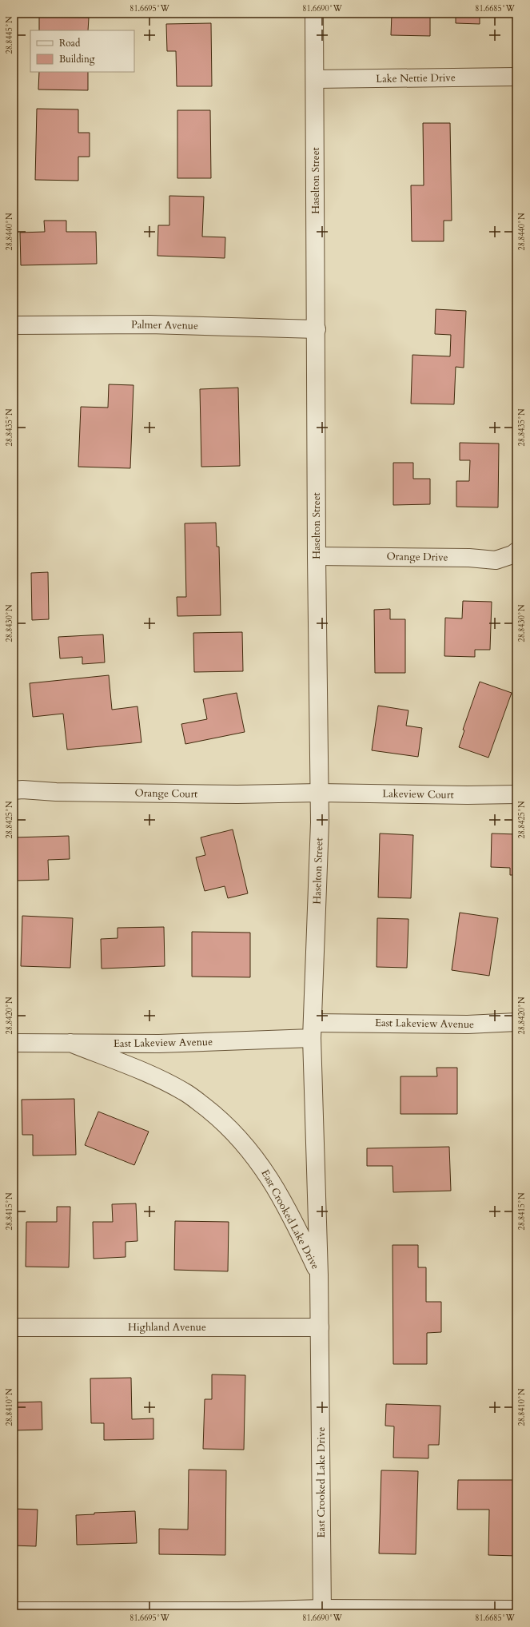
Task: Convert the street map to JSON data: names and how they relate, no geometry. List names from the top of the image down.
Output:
{
  "streets": {
    "street": [
      "Lake Nettie Drive",
      "Haselton Street",
      "Palmer Avenue",
      "Orange Drive",
      "Orange Court",
      "Lakeview Court",
      "East Lakeview Avenue",
      "East Crooked Lake Drive",
      "Highland Avenue"
    ]
  },
  "crossings": [
    ["Lake Nettie Drive", "Haselton Street"],
    ["Haselton Street", "Palmer Avenue"],
    ["Haselton Street", "Orange Drive"],
    ["Haselton Street", "Orange Court"],
    ["Haselton Street", "Lakeview Court"],
    ["Haselton Street", "East Lakeview Avenue"],
    ["Haselton Street", "East Crooked Lake Drive"],
    ["Orange Court", "Lakeview Court"],
    ["East Lakeview Avenue", "East Crooked Lake Drive"],
    ["East Crooked Lake Drive", "Highland Avenue"]
  ],
  "legend": ["Road", "Building"],
  "coordinates": [
    "81.6695°W",
    "81.6690°W",
    "81.6685°W",
    "28.8445°N",
    "28.8440°N",
    "28.8435°N",
    "28.8430°N",
    "28.8425°N",
    "28.8420°N",
    "28.8415°N",
    "28.8410°N"
  ]
}
